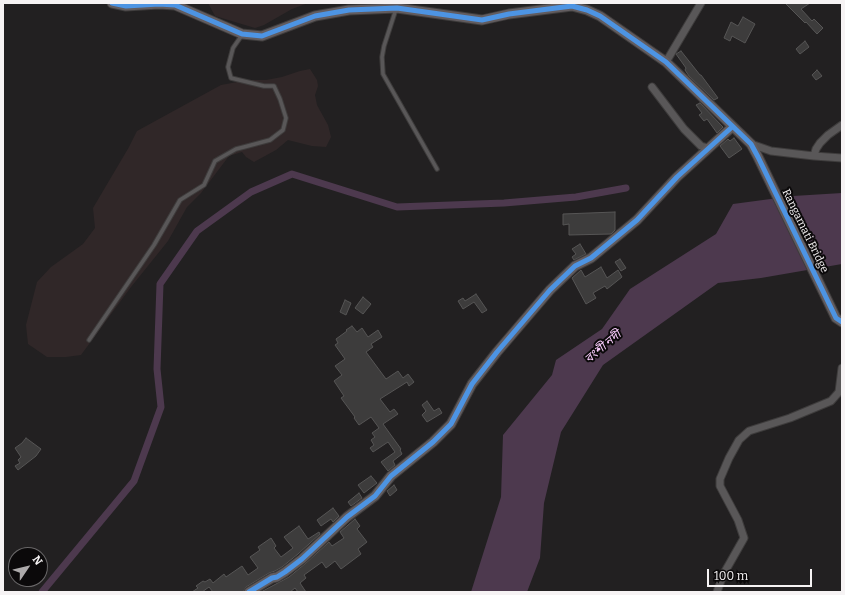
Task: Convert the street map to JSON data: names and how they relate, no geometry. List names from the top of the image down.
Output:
{
  "streets": {
    "street": ["Rangamati Bridge"]
  },
  "water": ["বংশী নদী"],
  "scale_bar": "100 m",
  "north": "top right"
}
